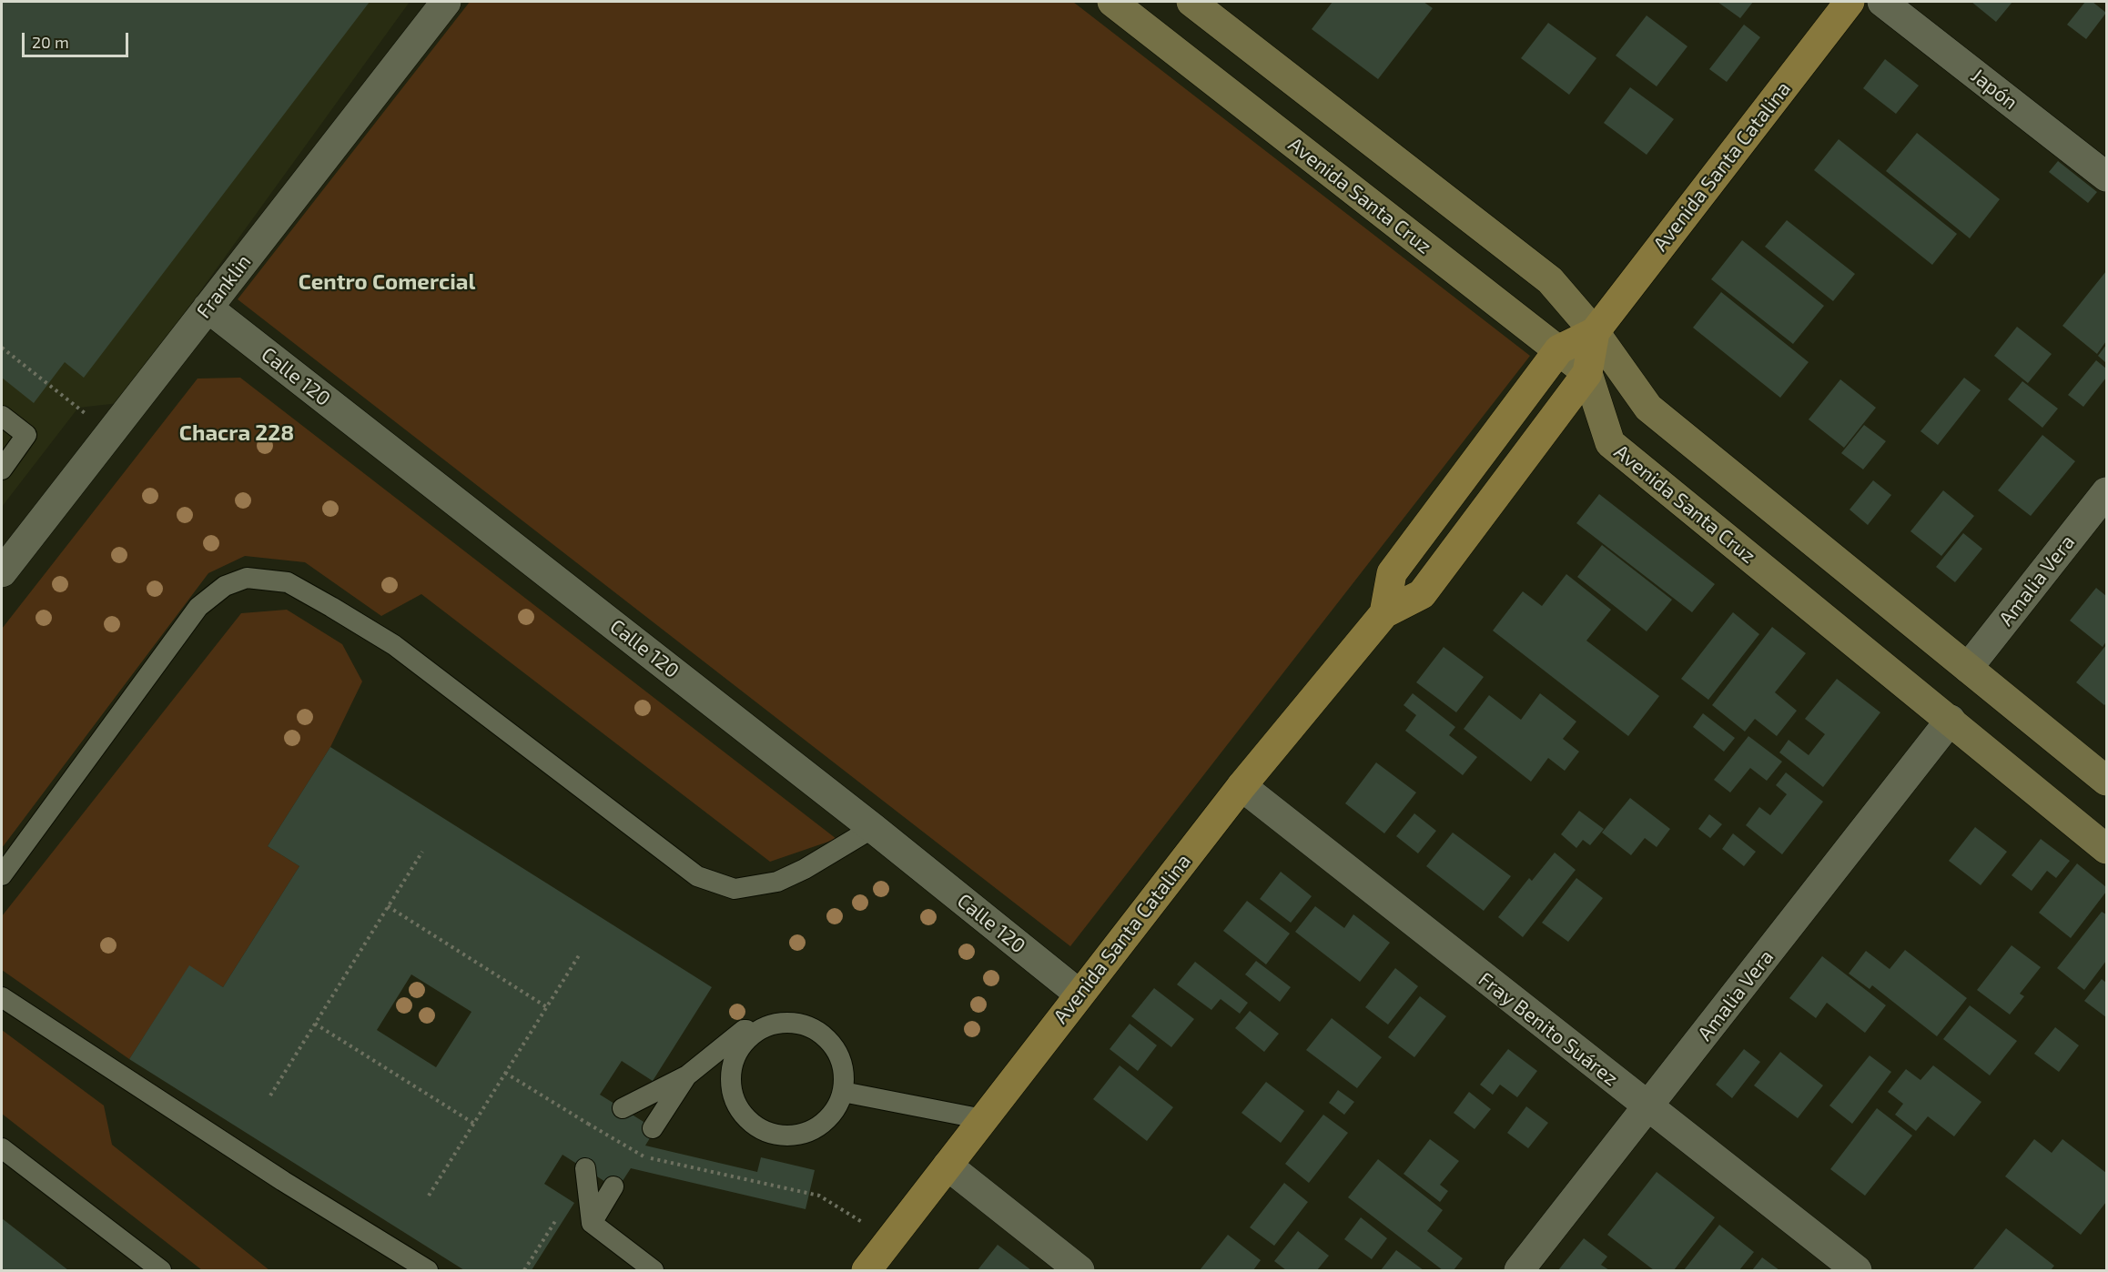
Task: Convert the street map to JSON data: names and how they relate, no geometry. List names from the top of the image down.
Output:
{
  "streets": {
    "main road": ["Avenida Santa Catalina", "Avenida Santa Cruz"],
    "street": [
      "Japón",
      "Franklin",
      "Calle 120",
      "Amalia Vera",
      "Fray Benito Suárez"
    ]
  },
  "crossings": [
    ["Avenida Santa Catalina", "Avenida Santa Cruz"],
    ["Avenida Santa Catalina", "Calle 120"],
    ["Avenida Santa Catalina", "Fray Benito Suárez"],
    ["Avenida Santa Cruz", "Amalia Vera"],
    ["Franklin", "Calle 120"],
    ["Amalia Vera", "Fray Benito Suárez"]
  ],
  "districts": ["Centro Comercial", "Chacra 228"],
  "scale_bar": "20 m"
}
